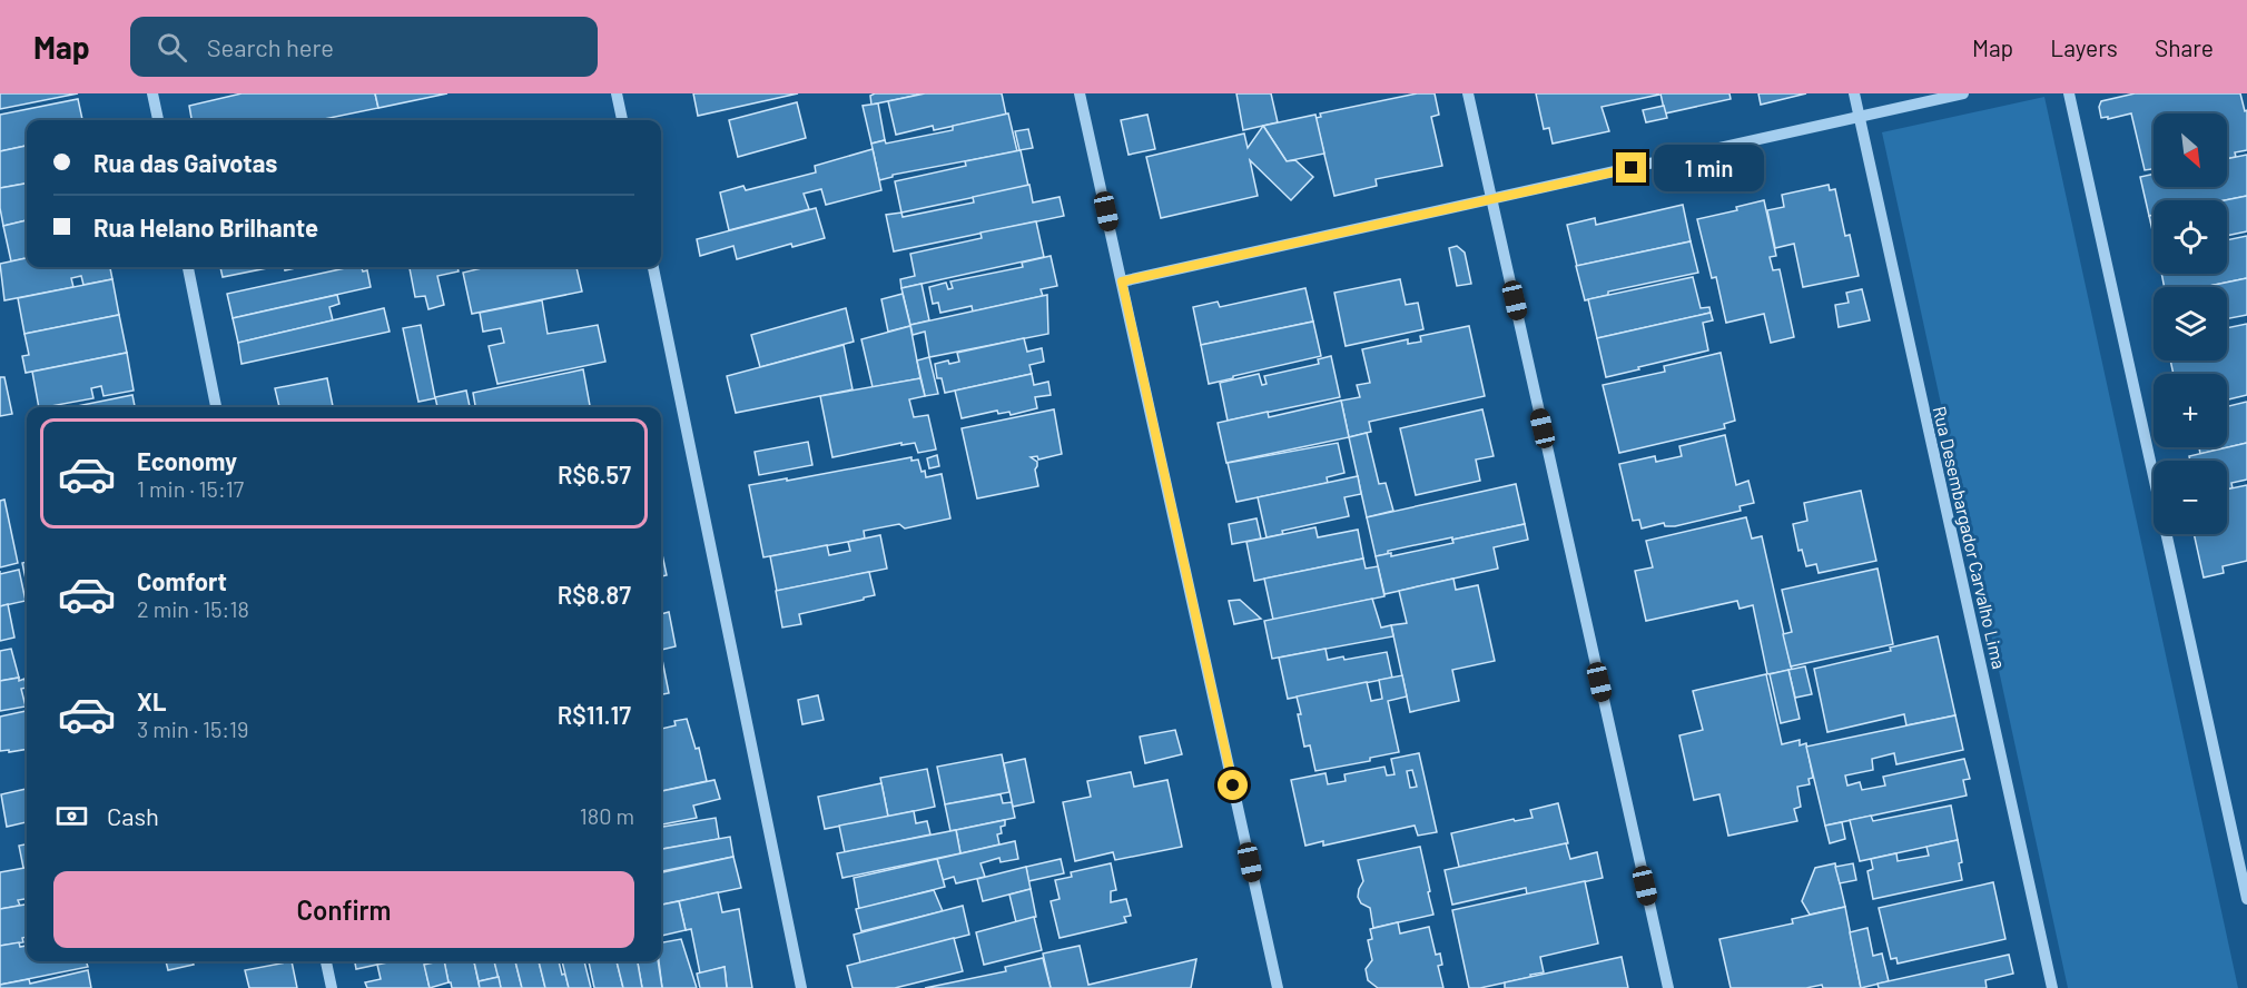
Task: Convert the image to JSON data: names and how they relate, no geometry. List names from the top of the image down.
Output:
{
  "streets": {
    "street": ["Rua Desembargador Carvalho Lima"]
  },
  "north": "bottom right",
  "page": {
    "header": "Map",
    "search": "Search here",
    "nav": ["Map", "Layers", "Share"],
    "map_buttons": ["+", "−"],
    "banner": ["Rua das Gaivotas", "Rua Helano Brilhante"],
    "bubble": "1 min",
    "list": [
      {
        "name": "Economy",
        "note": "1 min · 15:17",
        "value": "R$6.57"
      },
      {
        "name": "Comfort",
        "note": "2 min · 15:18",
        "value": "R$8.87"
      },
      {
        "name": "XL",
        "note": "3 min · 15:19",
        "value": "R$11.17"
      }
    ],
    "pay": ["Cash", "180 m"],
    "buttons": "Confirm"
  }
}
